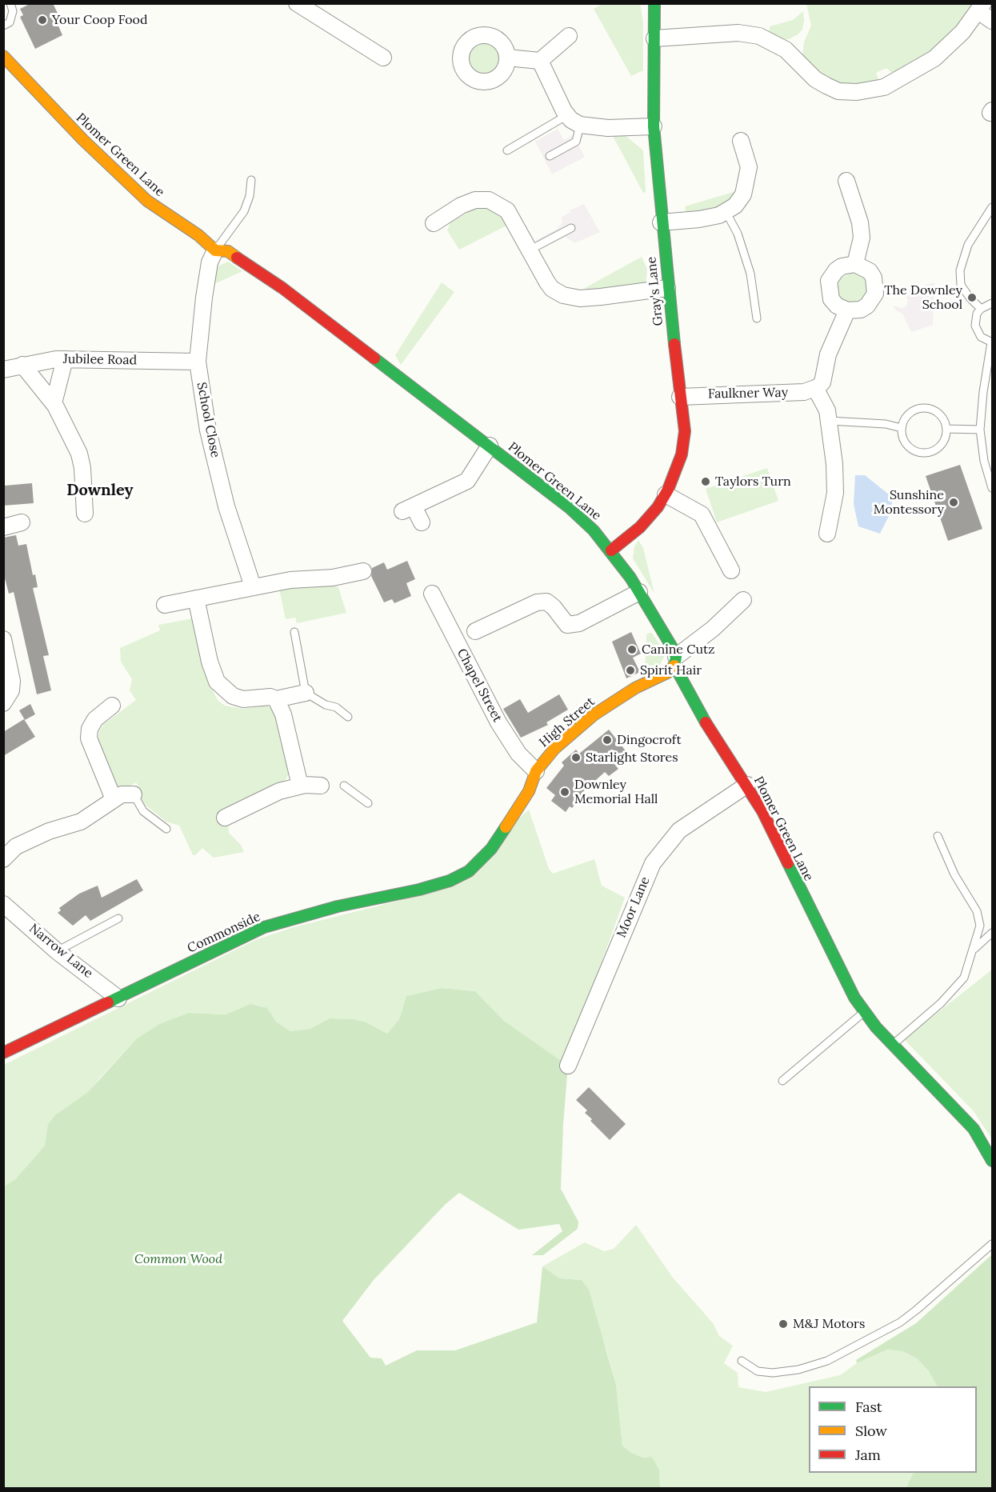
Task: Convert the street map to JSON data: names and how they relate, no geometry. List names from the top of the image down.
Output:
{
  "streets": {
    "street": [
      "Plomer Green Lane",
      "Gray's Lane",
      "Jubilee Road",
      "Faulkner Way",
      "School Close",
      "Chapel Street",
      "High Street",
      "Moor Lane",
      "Commonside",
      "Narrow Lane"
    ]
  },
  "crossings": [
    ["Plomer Green Lane", "Gray's Lane"],
    ["Plomer Green Lane", "School Close"],
    ["Plomer Green Lane", "High Street"],
    ["Plomer Green Lane", "Moor Lane"],
    ["Gray's Lane", "Faulkner Way"],
    ["Jubilee Road", "School Close"],
    ["Chapel Street", "High Street"],
    ["High Street", "Commonside"],
    ["Commonside", "Narrow Lane"]
  ],
  "districts": ["Downley"],
  "parks": ["Common Wood"],
  "places": [
    "Your Coop Food",
    "The Downley School",
    "Taylors Turn",
    "Sunshine Montessory",
    "Canine Cutz",
    "Spirit Hair",
    "Dingocroft",
    "Starlight Stores",
    "Downley Memorial Hall",
    "M&J Motors"
  ],
  "legend": ["Fast", "Slow", "Jam"]
}
